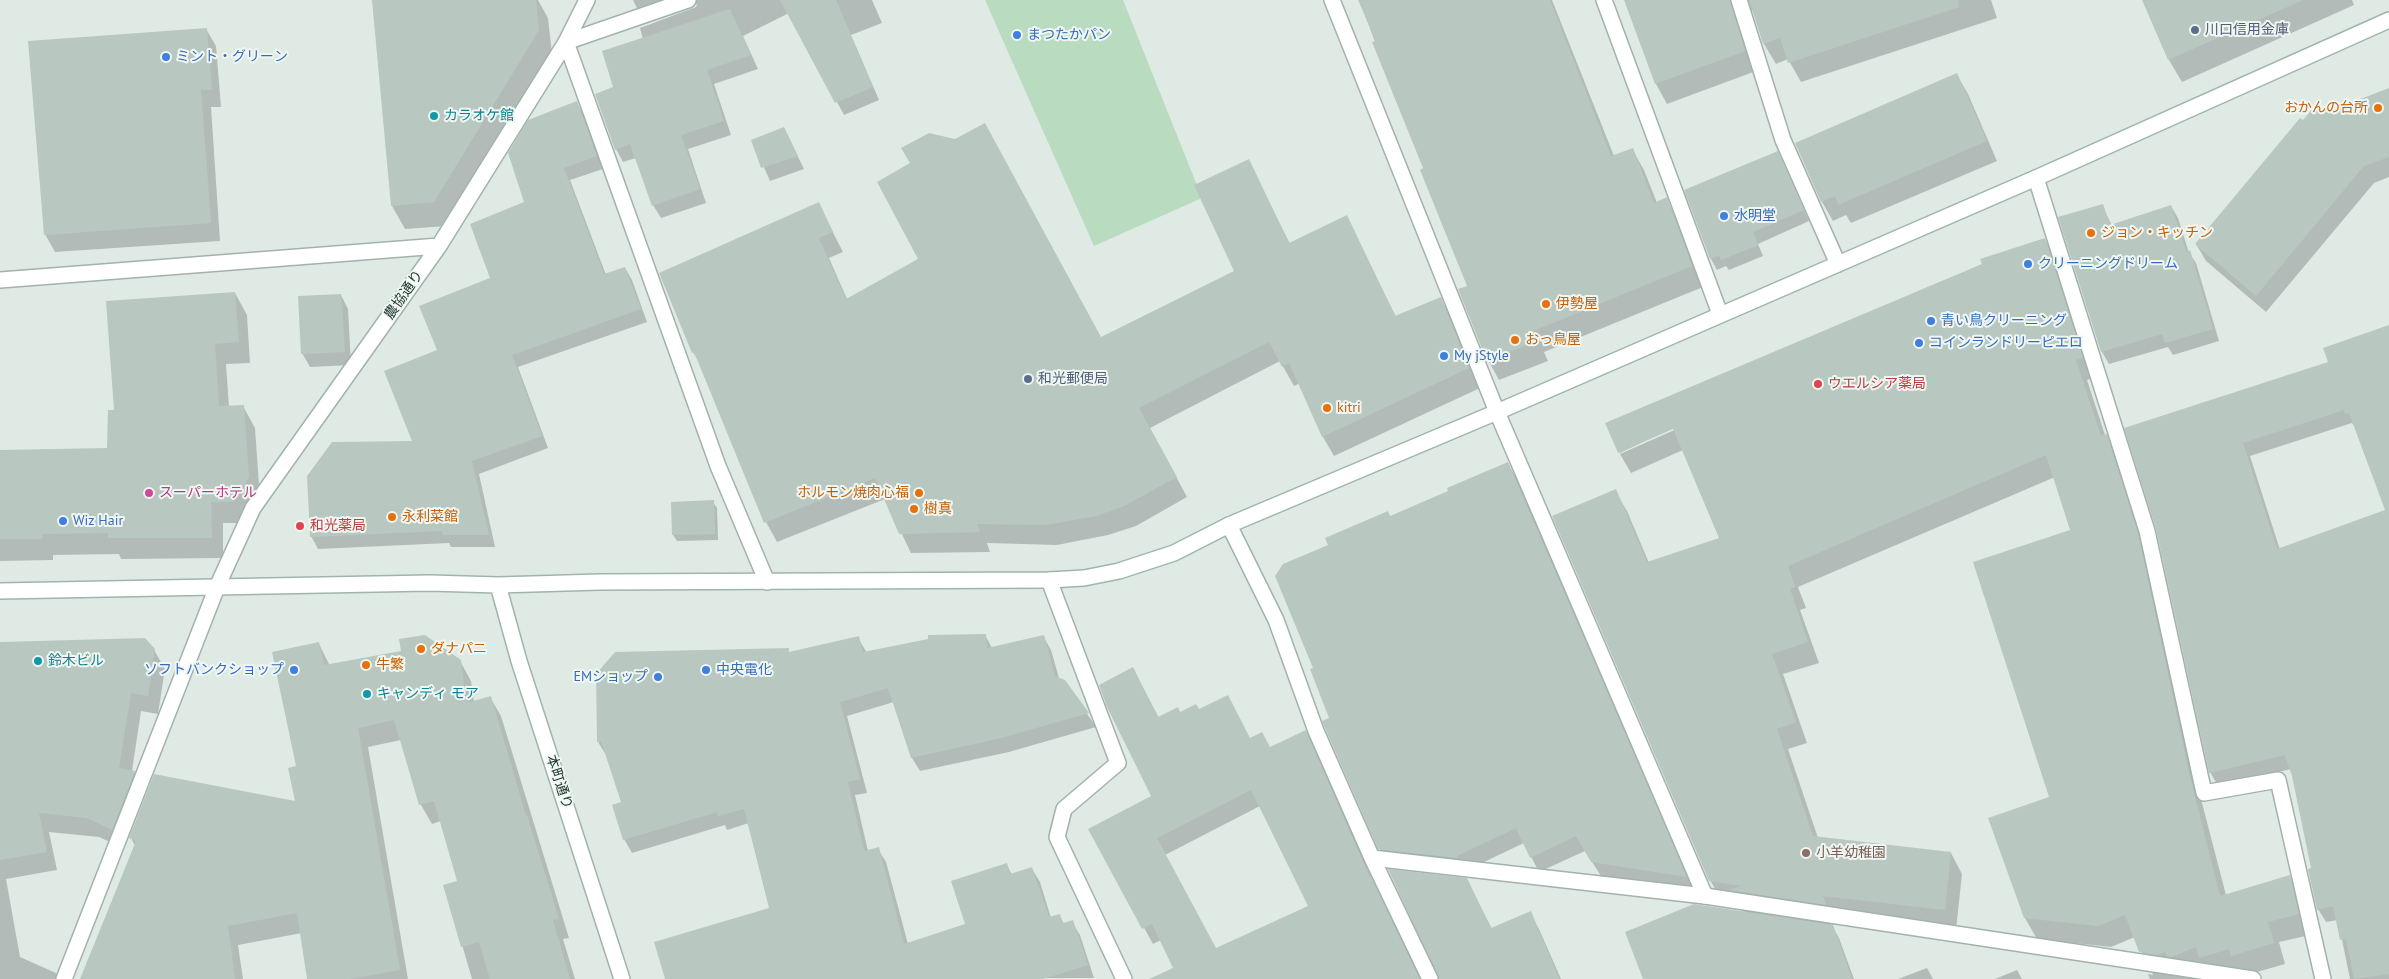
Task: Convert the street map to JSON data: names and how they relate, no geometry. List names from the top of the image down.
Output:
{
  "streets": {
    "street": ["農協通り", "本町通り"]
  },
  "places": [
    "川口信用金庫",
    "まつたかパン",
    "ミント・グリーン",
    "おかんの台所",
    "カラオケ館",
    "水明堂",
    "ジョン・キッチン",
    "クリーニングドリーム",
    "伊勢屋",
    "青い鳥クリーニング",
    "おっ鳥屋",
    "コインランドリーピエロ",
    "My jStyle",
    "和光郵便局",
    "ウエルシア薬局",
    "kitri",
    "スーパーホテル",
    "ホルモン焼肉心福",
    "樹真",
    "永利菜館",
    "Wiz Hair",
    "和光薬局",
    "ダナパニ",
    "鈴木ビル",
    "牛繁",
    "ソフトバンクショップ",
    "中央電化",
    "EMショップ",
    "キャンディ モア",
    "小羊幼稚園"
  ]
}
